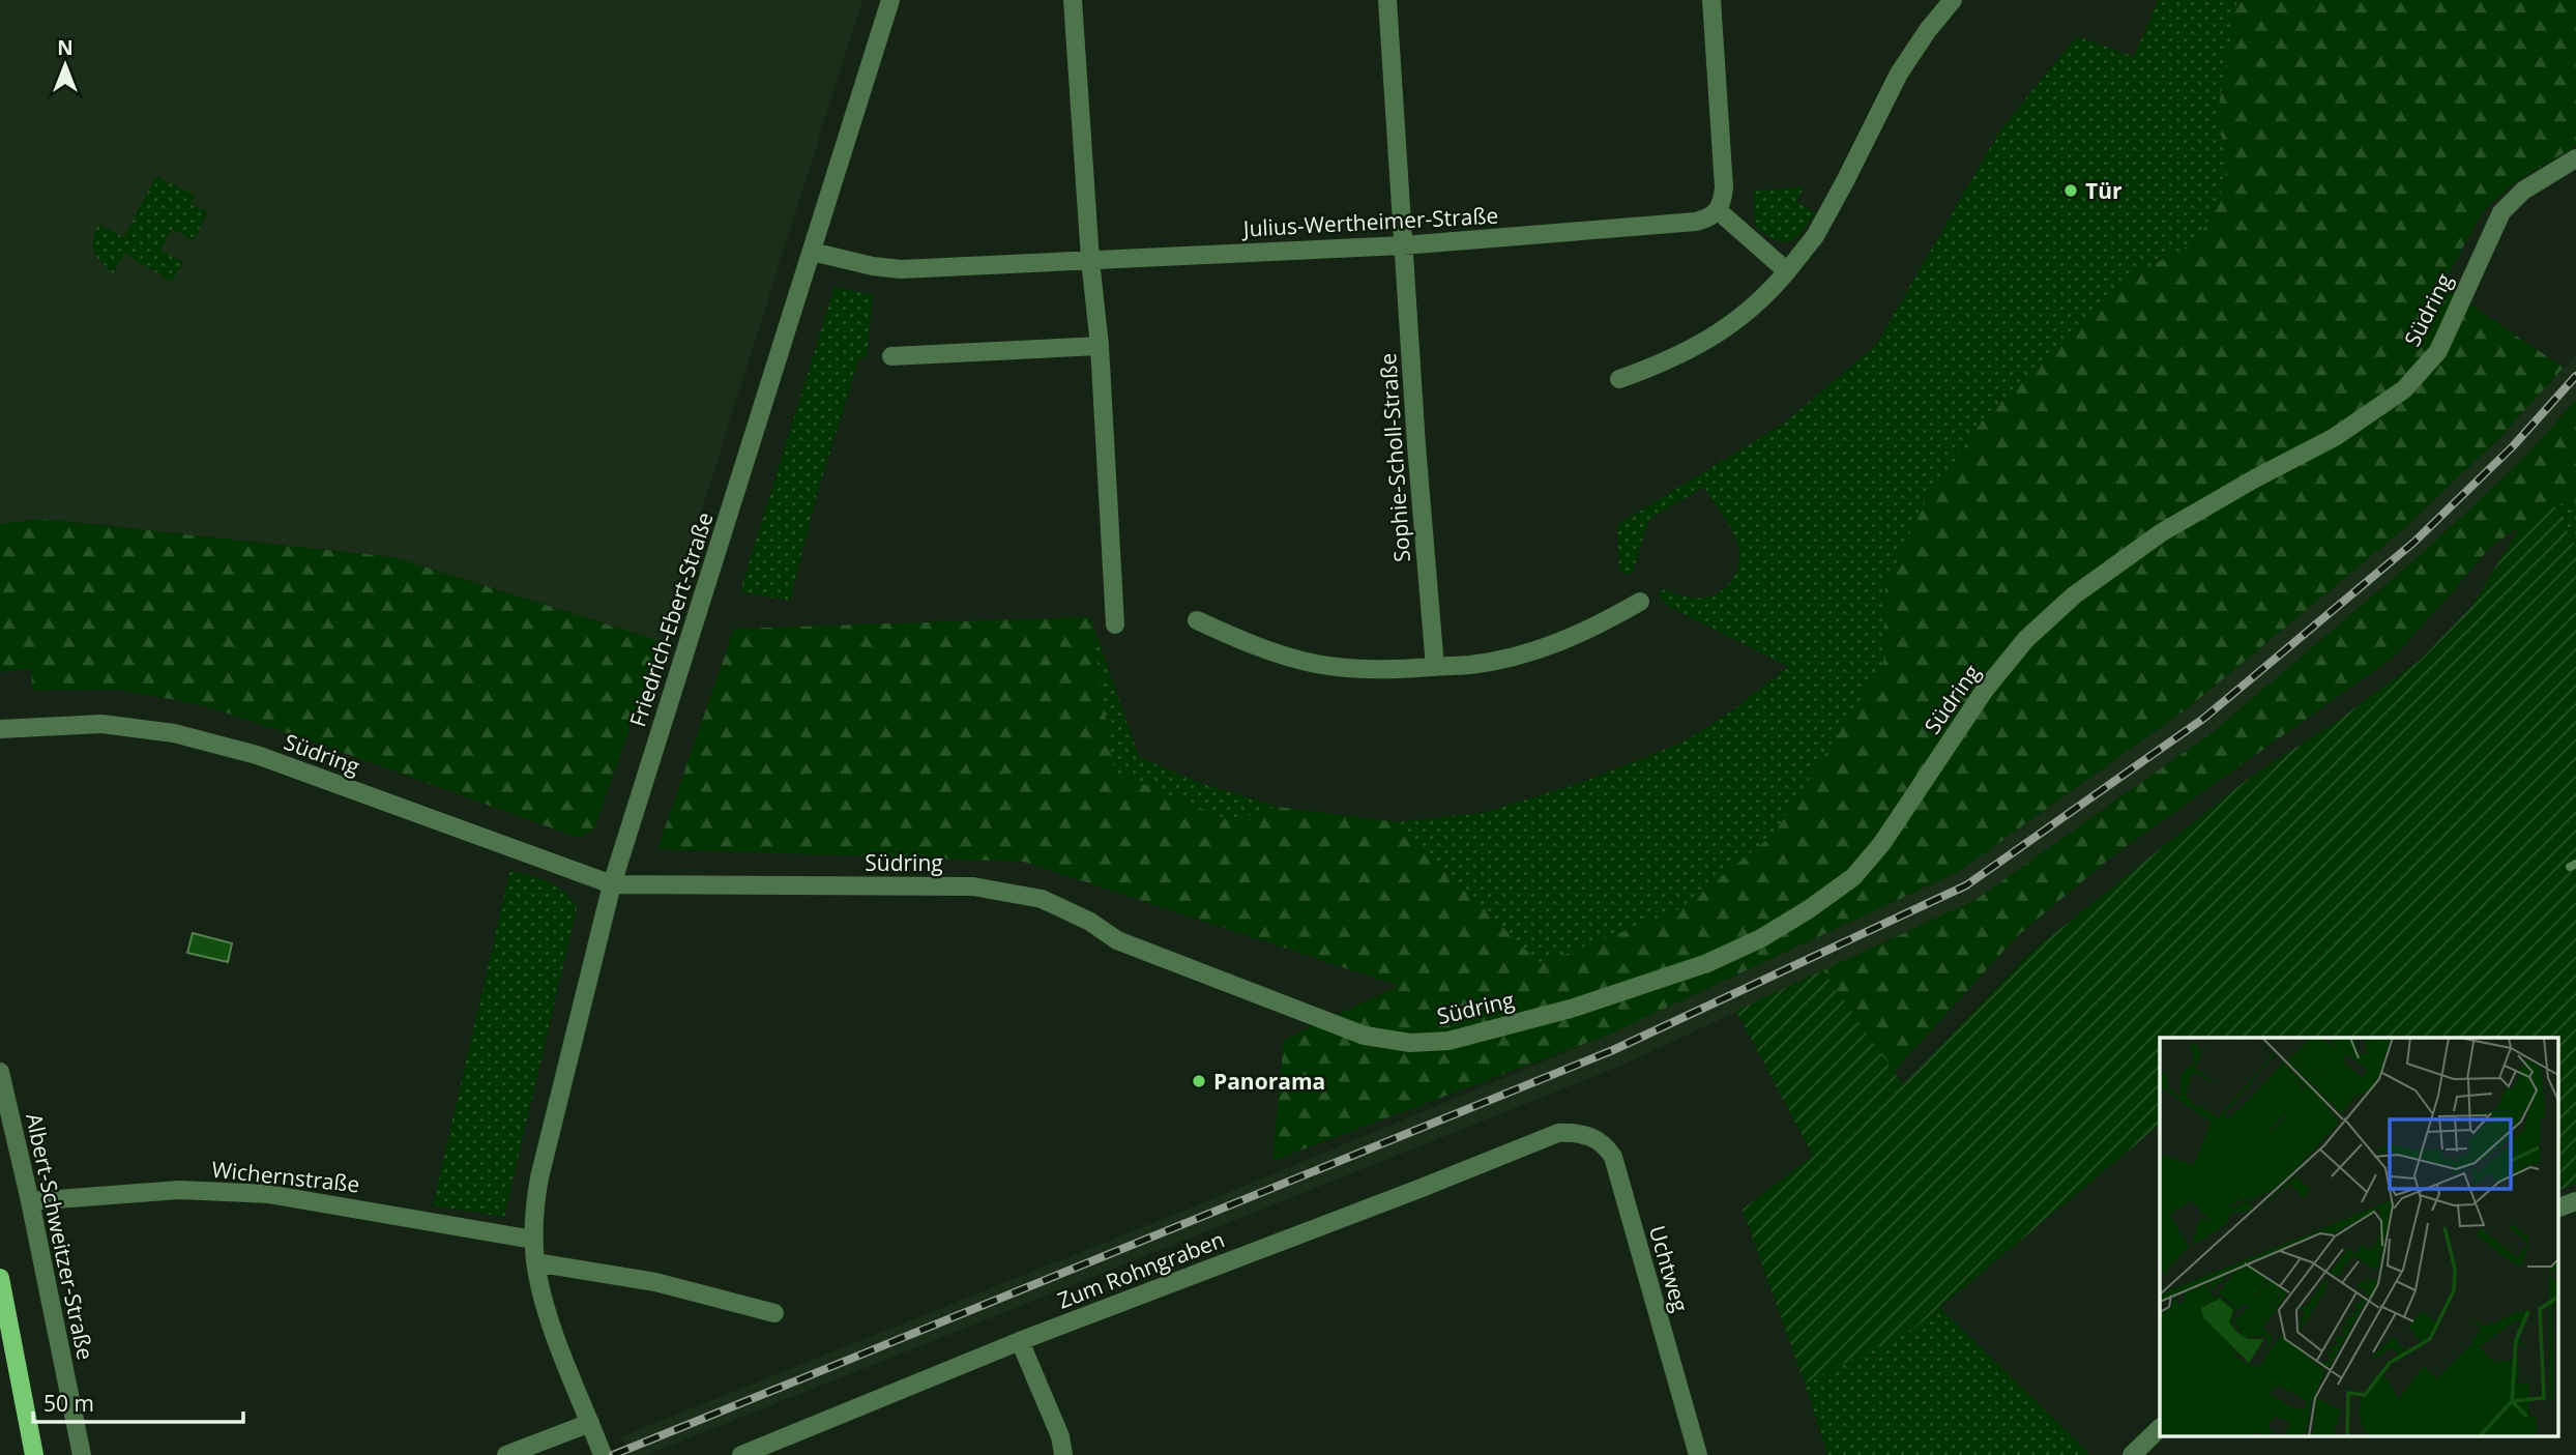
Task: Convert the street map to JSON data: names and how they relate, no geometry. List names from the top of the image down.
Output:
{
  "streets": {
    "street": [
      "Julius-Wertheimer-Straße",
      "Südring",
      "Sophie-Scholl-Straße",
      "Friedrich-Ebert-Straße",
      "Wichernstraße",
      "Albert-Schweitzer-Straße",
      "Uchtweg",
      "Zum Rohngraben"
    ]
  },
  "crossings": [
    ["Julius-Wertheimer-Straße", "Sophie-Scholl-Straße"],
    ["Julius-Wertheimer-Straße", "Friedrich-Ebert-Straße"],
    ["Südring", "Friedrich-Ebert-Straße"],
    ["Friedrich-Ebert-Straße", "Wichernstraße"],
    ["Wichernstraße", "Albert-Schweitzer-Straße"],
    ["Uchtweg", "Zum Rohngraben"]
  ],
  "places": ["Tür", "Panorama"],
  "scale_bar": "50 m",
  "north": "top"
}
